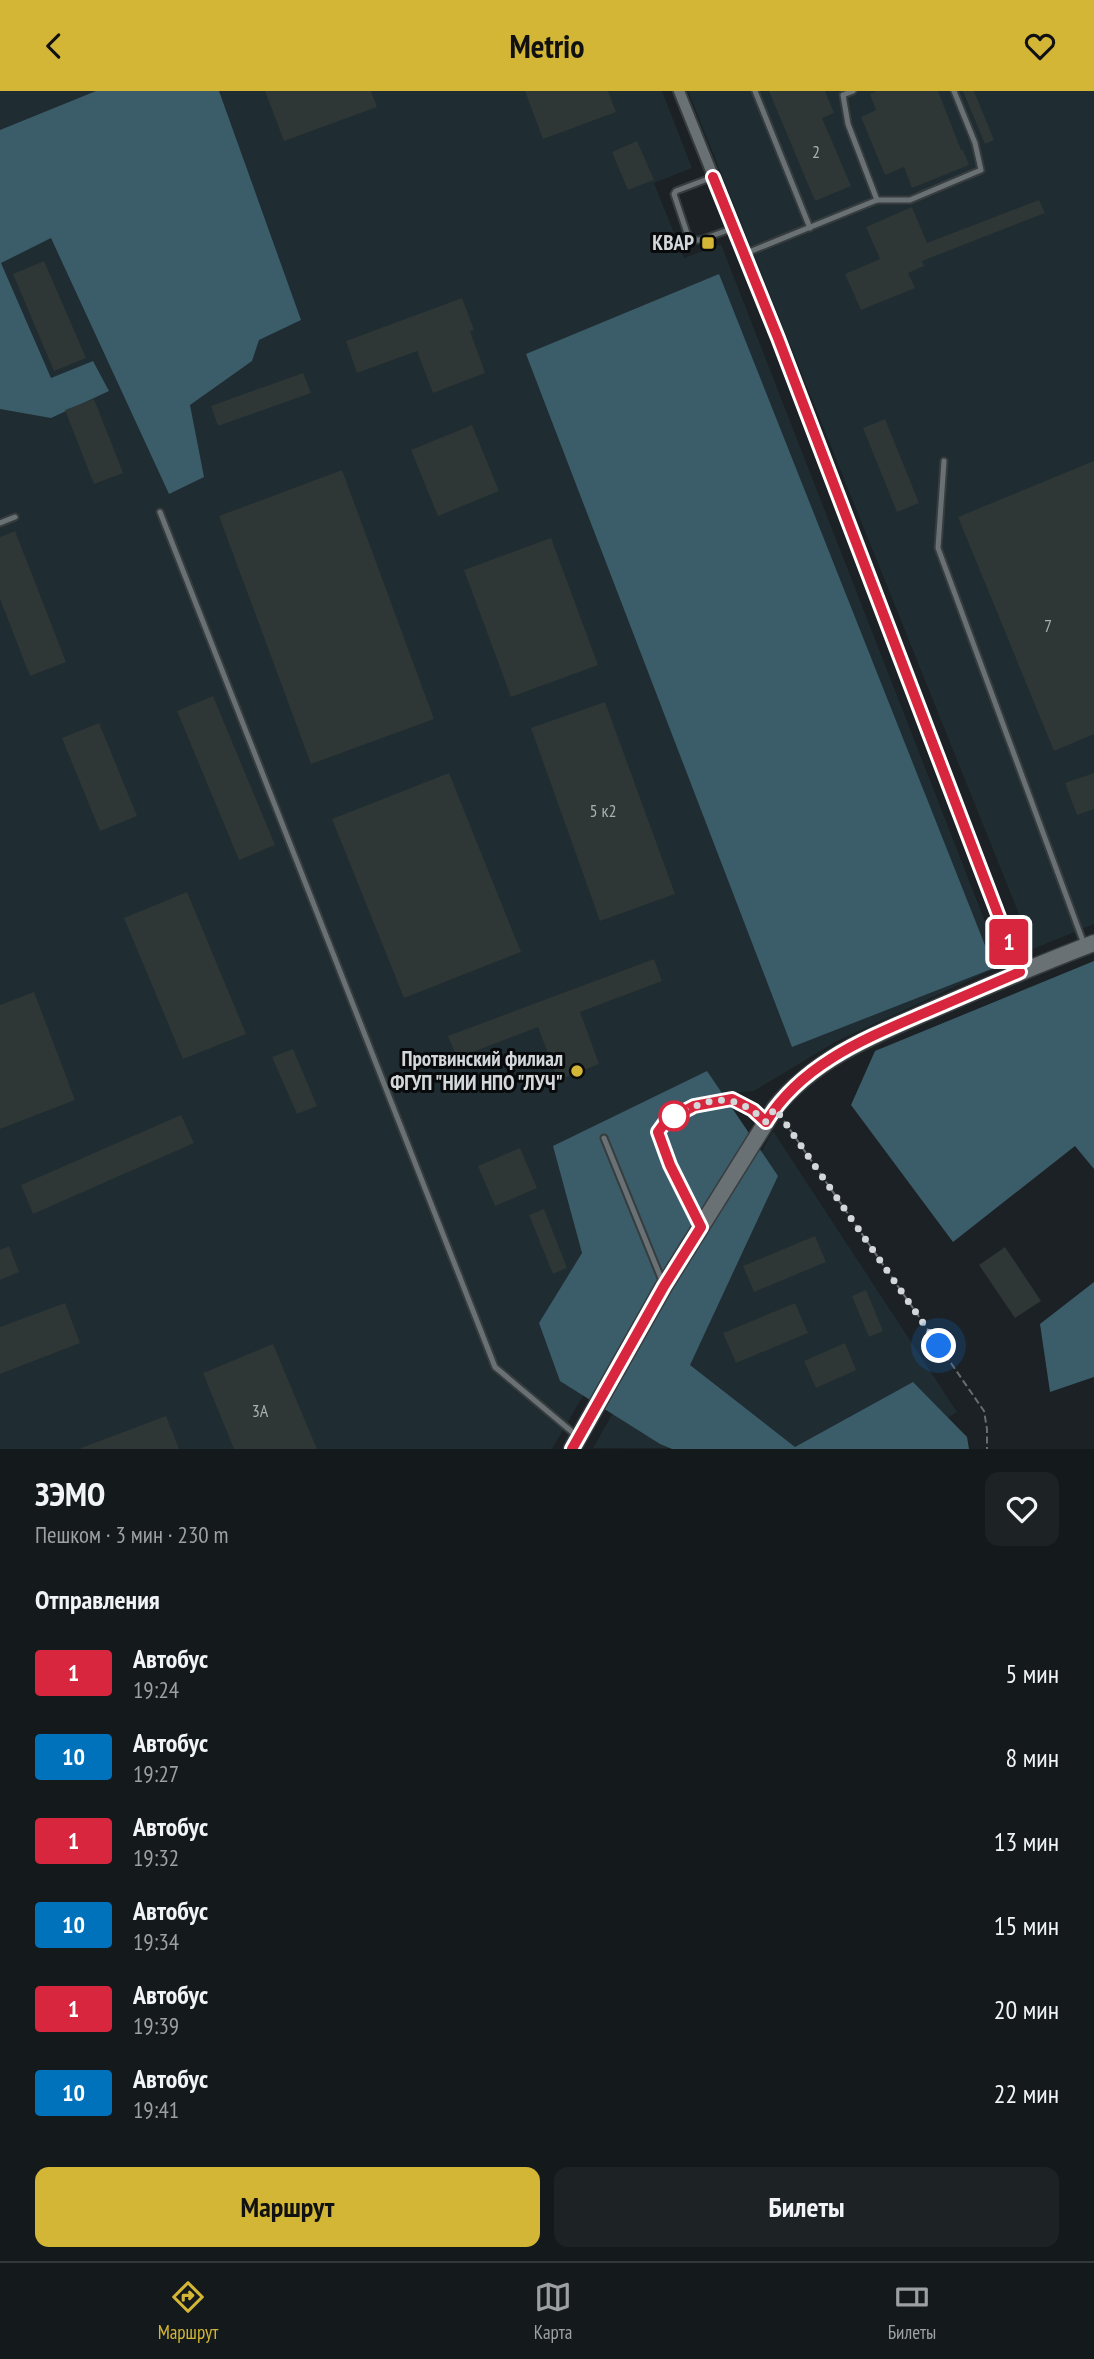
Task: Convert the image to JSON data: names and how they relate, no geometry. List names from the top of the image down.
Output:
{
  "places": {
    "transit": ["КВАР"],
    "other": ["Протвинский филиал ФГУП \"НИИ НПО \"ЛУЧ\""]
  },
  "lines": ["bus line 1"],
  "house_numbers": [
    "2",
    "7",
    "5 к2",
    "3А"
  ],
  "page": {
    "header": "Metrio",
    "on_map": "1",
    "heading": [
      ["ЗЭМО", "Пешком · 3 мин · 230 m"],
      "Отправления"
    ],
    "list": [
      {
        "mark": "1",
        "name": "Автобус",
        "note": "19:24",
        "value": "5 мин"
      },
      {
        "mark": "10",
        "name": "Автобус",
        "note": "19:27",
        "value": "8 мин"
      },
      {
        "mark": "1",
        "name": "Автобус",
        "note": "19:32",
        "value": "13 мин"
      },
      {
        "mark": "10",
        "name": "Автобус",
        "note": "19:34",
        "value": "15 мин"
      },
      {
        "mark": "1",
        "name": "Автобус",
        "note": "19:39",
        "value": "20 мин"
      },
      {
        "mark": "10",
        "name": "Автобус",
        "note": "19:41",
        "value": "22 мин"
      }
    ],
    "buttons": ["Маршрут", "Билеты"],
    "tabs": ["Маршрут", "Карта", "Билеты"]
  }
}
